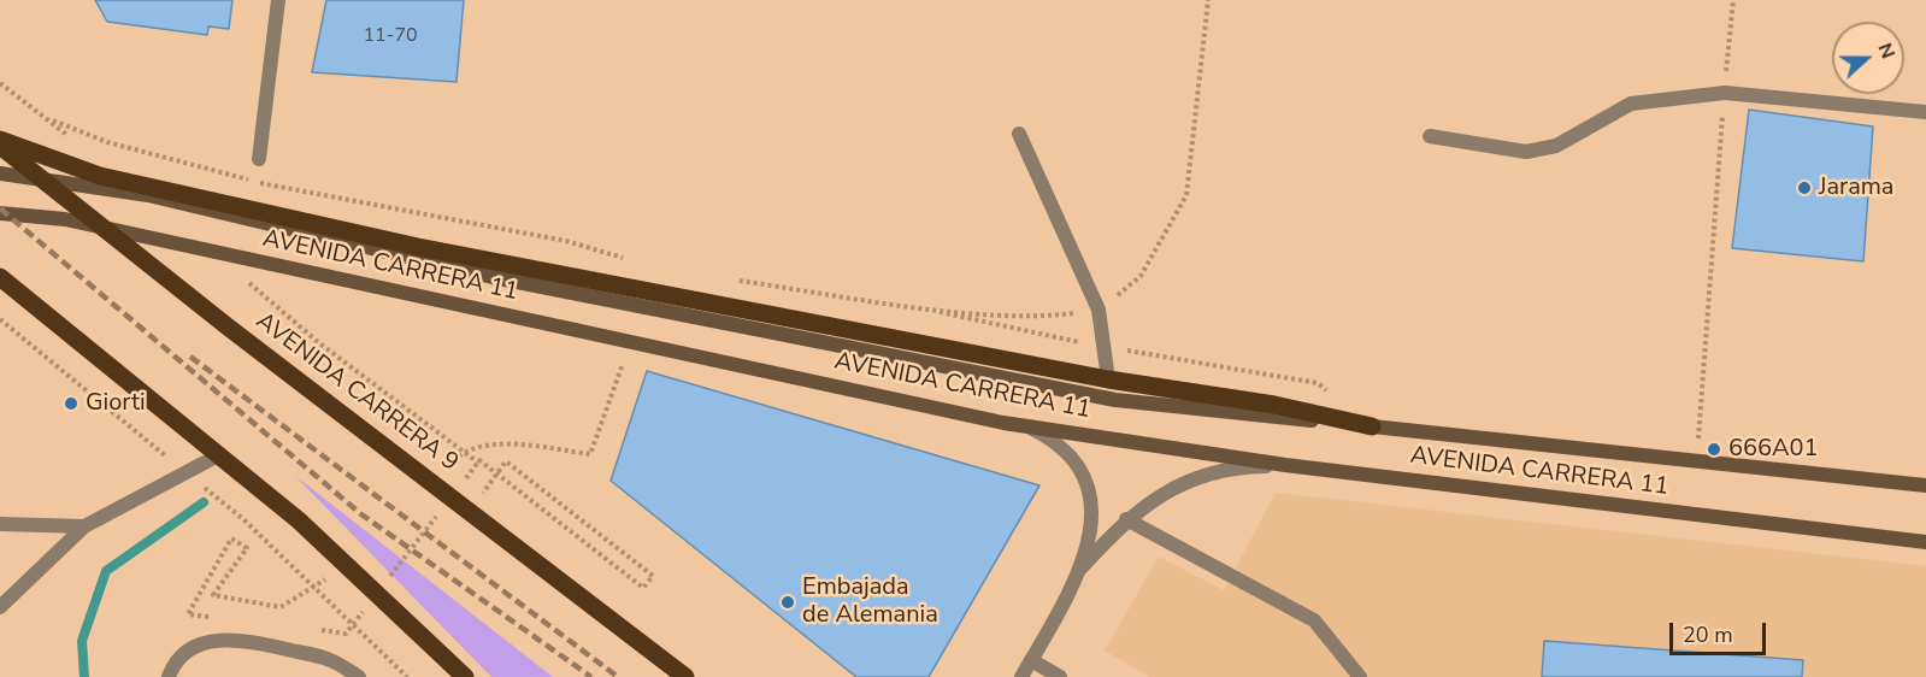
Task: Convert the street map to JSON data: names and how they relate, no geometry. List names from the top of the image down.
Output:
{
  "streets": {
    "main road": ["AVENIDA CARRERA 11", "AVENIDA CARRERA 9"]
  },
  "places": [
    "Jarama",
    "Giorti",
    "666A01",
    "Embajada de Alemania"
  ],
  "house_numbers": ["11-70"],
  "scale_bar": "20 m",
  "north": "right"
}
